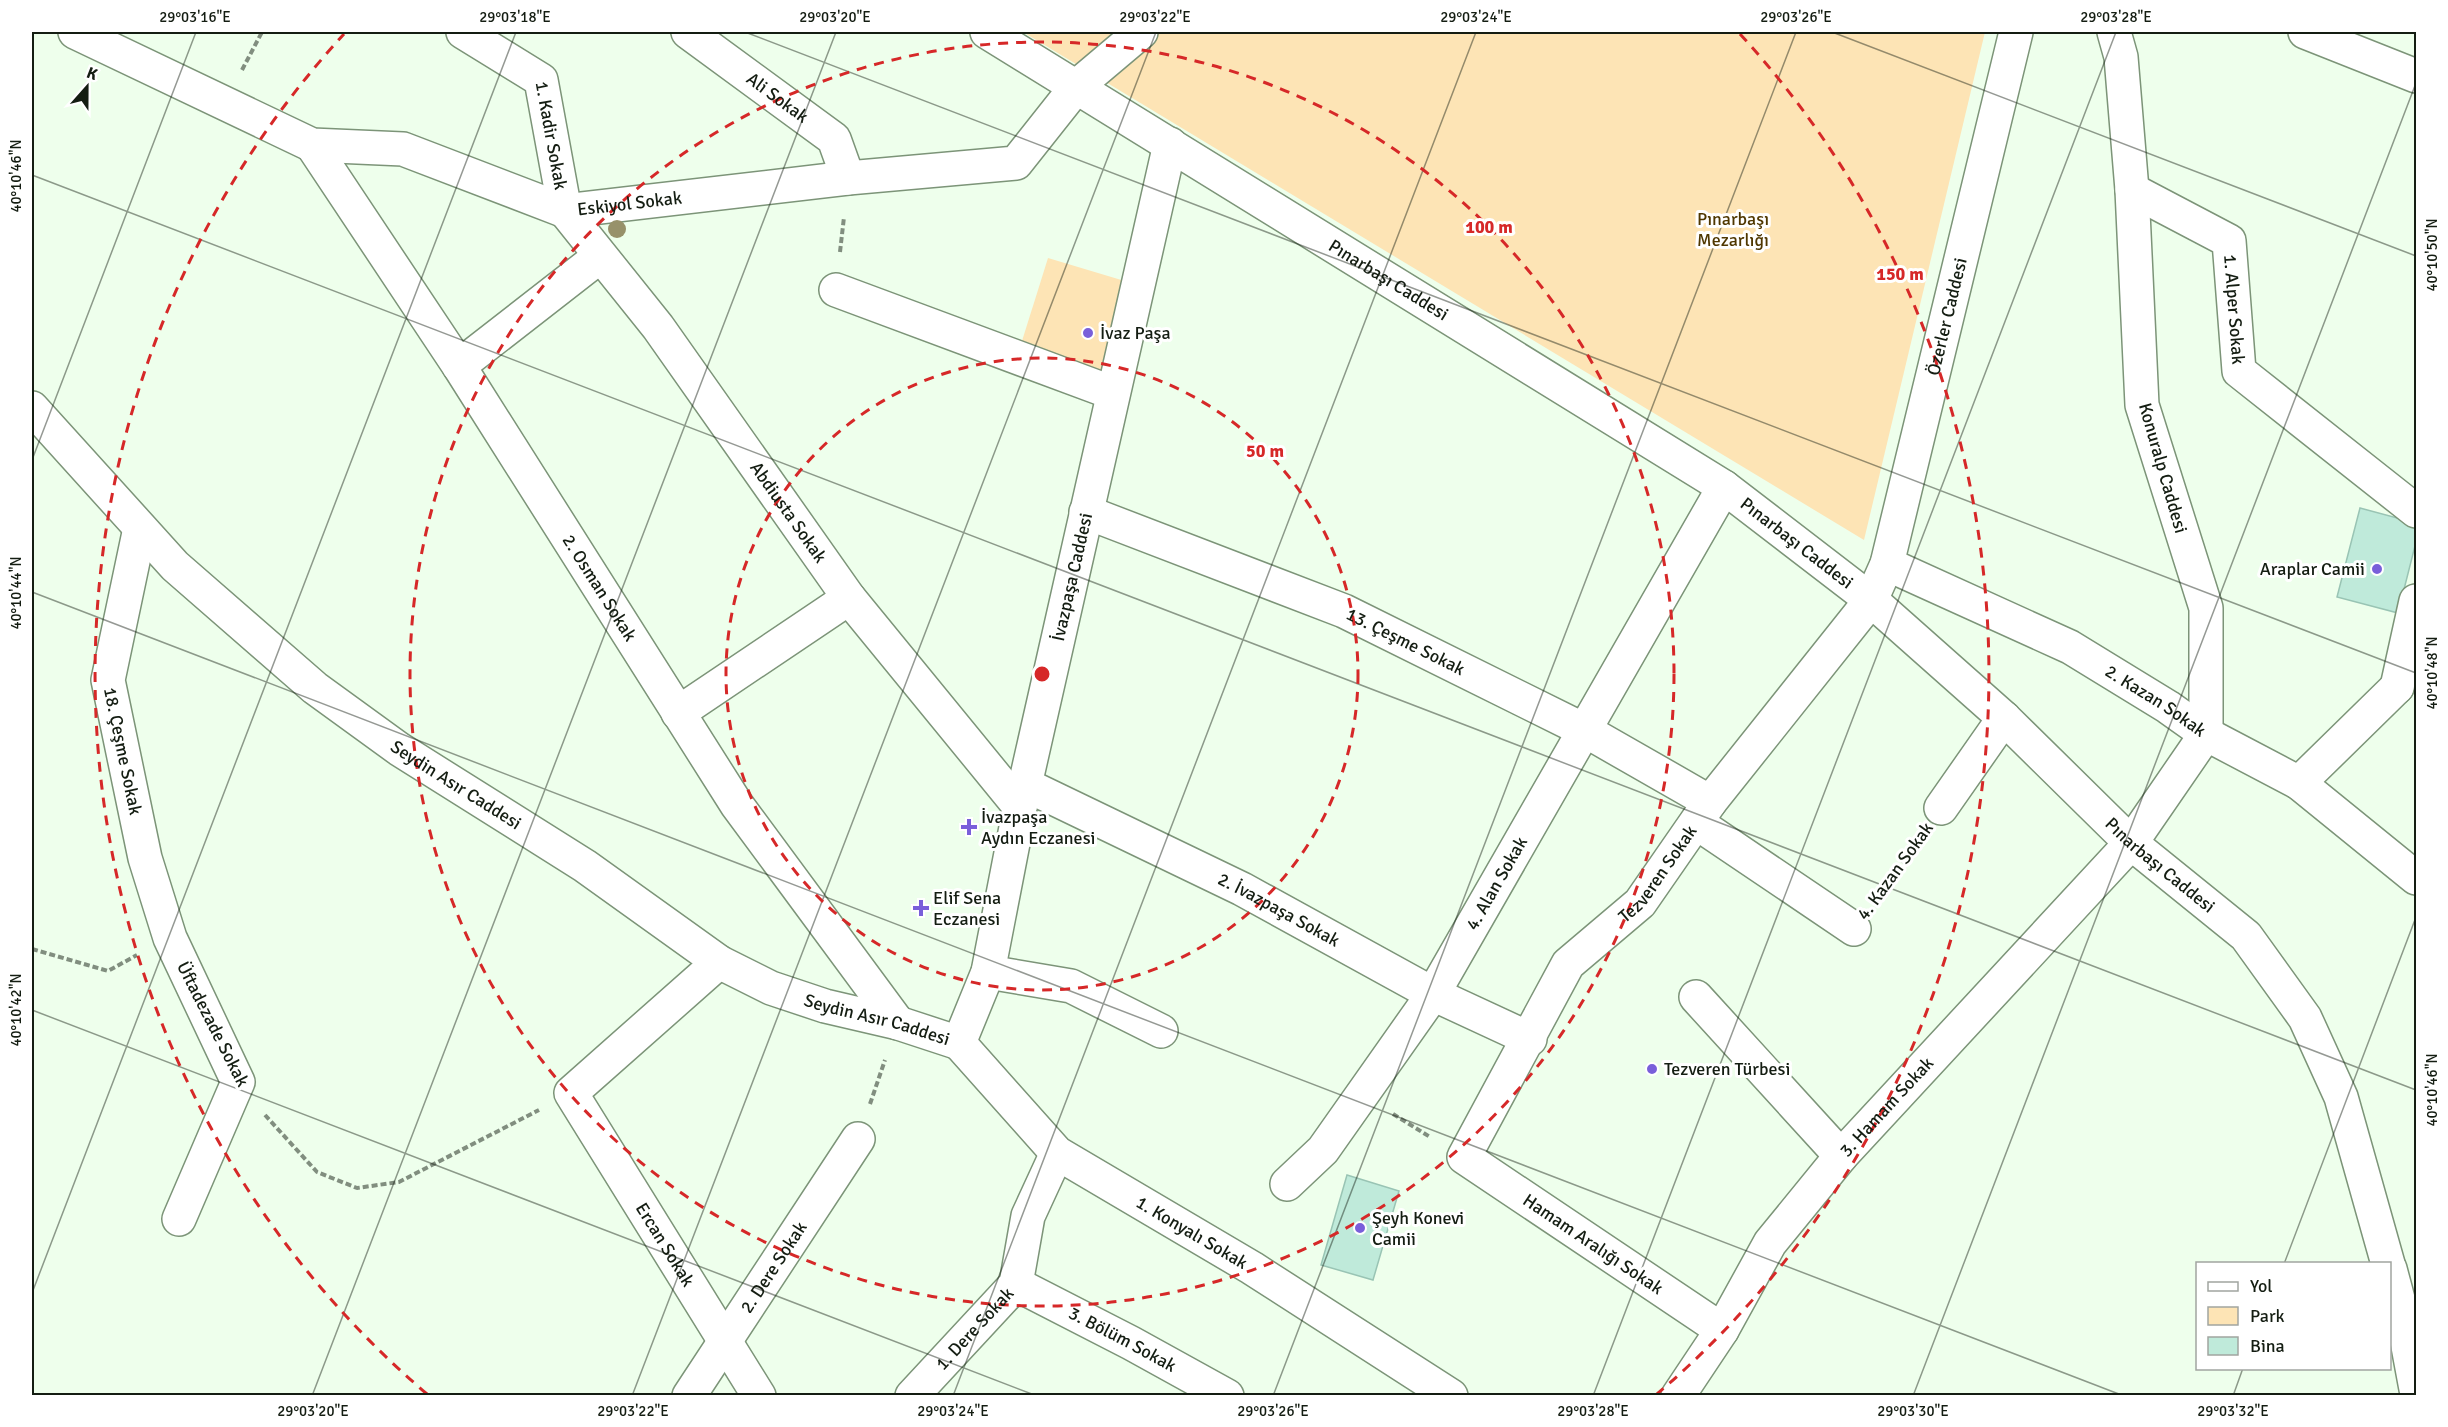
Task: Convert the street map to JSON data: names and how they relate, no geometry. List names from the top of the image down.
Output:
{
  "streets": {
    "street": [
      "Ali Sokak",
      "1. Kadir Sokak",
      "Eskiyol Sokak",
      "Pınarbaşı Caddesi",
      "1. Alper Sokak",
      "Özerler Caddesi",
      "Konuralp Caddesi",
      "Abdiusta Sokak",
      "İvazpaşa Caddesi",
      "2. Osman Sokak",
      "13. Çeşme Sokak",
      "2. Kazan Sokak",
      "18. Çeşme Sokak",
      "Seydin Asır Caddesi",
      "4. Kazan Sokak",
      "Tezveren Sokak",
      "4. Alan Sokak",
      "2. İvazpaşa Sokak",
      "Üftadezade Sokak",
      "3. Hamam Sokak",
      "1. Konyalı Sokak",
      "Ercan Sokak",
      "Hamam Aralığı Sokak",
      "2. Dere Sokak",
      "1. Dere Sokak",
      "3. Bölüm Sokak"
    ]
  },
  "crossings": [
    ["Ali Sokak", "Eskiyol Sokak"],
    ["1. Kadir Sokak", "Eskiyol Sokak"],
    ["1. Kadir Sokak", "Abdiusta Sokak"],
    ["Eskiyol Sokak", "Pınarbaşı Caddesi"],
    ["Eskiyol Sokak", "Abdiusta Sokak"],
    ["Eskiyol Sokak", "2. Osman Sokak"],
    ["Pınarbaşı Caddesi", "Özerler Caddesi"],
    ["Pınarbaşı Caddesi", "İvazpaşa Caddesi"],
    ["Pınarbaşı Caddesi", "4. Kazan Sokak"],
    ["Pınarbaşı Caddesi", "Tezveren Sokak"],
    ["Pınarbaşı Caddesi", "4. Alan Sokak"],
    ["Pınarbaşı Caddesi", "3. Hamam Sokak"],
    ["1. Alper Sokak", "Konuralp Caddesi"],
    ["Özerler Caddesi", "2. Kazan Sokak"],
    ["Özerler Caddesi", "Tezveren Sokak"],
    ["Konuralp Caddesi", "2. Kazan Sokak"],
    ["Abdiusta Sokak", "İvazpaşa Caddesi"],
    ["Abdiusta Sokak", "2. İvazpaşa Sokak"],
    ["İvazpaşa Caddesi", "13. Çeşme Sokak"],
    ["İvazpaşa Caddesi", "Seydin Asır Caddesi"],
    ["İvazpaşa Caddesi", "2. İvazpaşa Sokak"],
    ["İvazpaşa Caddesi", "1. Konyalı Sokak"],
    ["2. Osman Sokak", "Seydin Asır Caddesi"],
    ["13. Çeşme Sokak", "4. Kazan Sokak"],
    ["13. Çeşme Sokak", "Tezveren Sokak"],
    ["13. Çeşme Sokak", "4. Alan Sokak"],
    ["18. Çeşme Sokak", "Seydin Asır Caddesi"],
    ["18. Çeşme Sokak", "Üftadezade Sokak"],
    ["Seydin Asır Caddesi", "1. Konyalı Sokak"],
    ["4. Kazan Sokak", "Tezveren Sokak"],
    ["Tezveren Sokak", "2. İvazpaşa Sokak"],
    ["Tezveren Sokak", "Hamam Aralığı Sokak"],
    ["4. Alan Sokak", "2. İvazpaşa Sokak"],
    ["Üftadezade Sokak", "Ercan Sokak"],
    ["3. Hamam Sokak", "Hamam Aralığı Sokak"],
    ["1. Konyalı Sokak", "1. Dere Sokak"],
    ["Ercan Sokak", "2. Dere Sokak"],
    ["1. Dere Sokak", "3. Bölüm Sokak"]
  ],
  "parks": ["Pınarbaşı Mezarlığı"],
  "places": {
    "other": [
      "İvaz Paşa",
      "Araplar Camii",
      "Tezveren Türbesi",
      "Şeyh Konevi Camii"
    ],
    "health": ["İvazpaşa Aydın Eczanesi", "Elif Sena Eczanesi"]
  },
  "legend": ["Yol", "Park", "Bina"],
  "north": "top",
  "coordinates": [
    "29°03'16\"E",
    "29°03'18\"E",
    "29°03'20\"E",
    "29°03'22\"E",
    "29°03'24\"E",
    "29°03'26\"E",
    "29°03'28\"E",
    "40°10'46\"N",
    "40°10'50\"N",
    "40°10'44\"N",
    "40°10'48\"N",
    "40°10'42\"N",
    "29°03'30\"E",
    "29°03'32\"E"
  ],
  "rings": ["100 m", "150 m", "50 m"]
}
